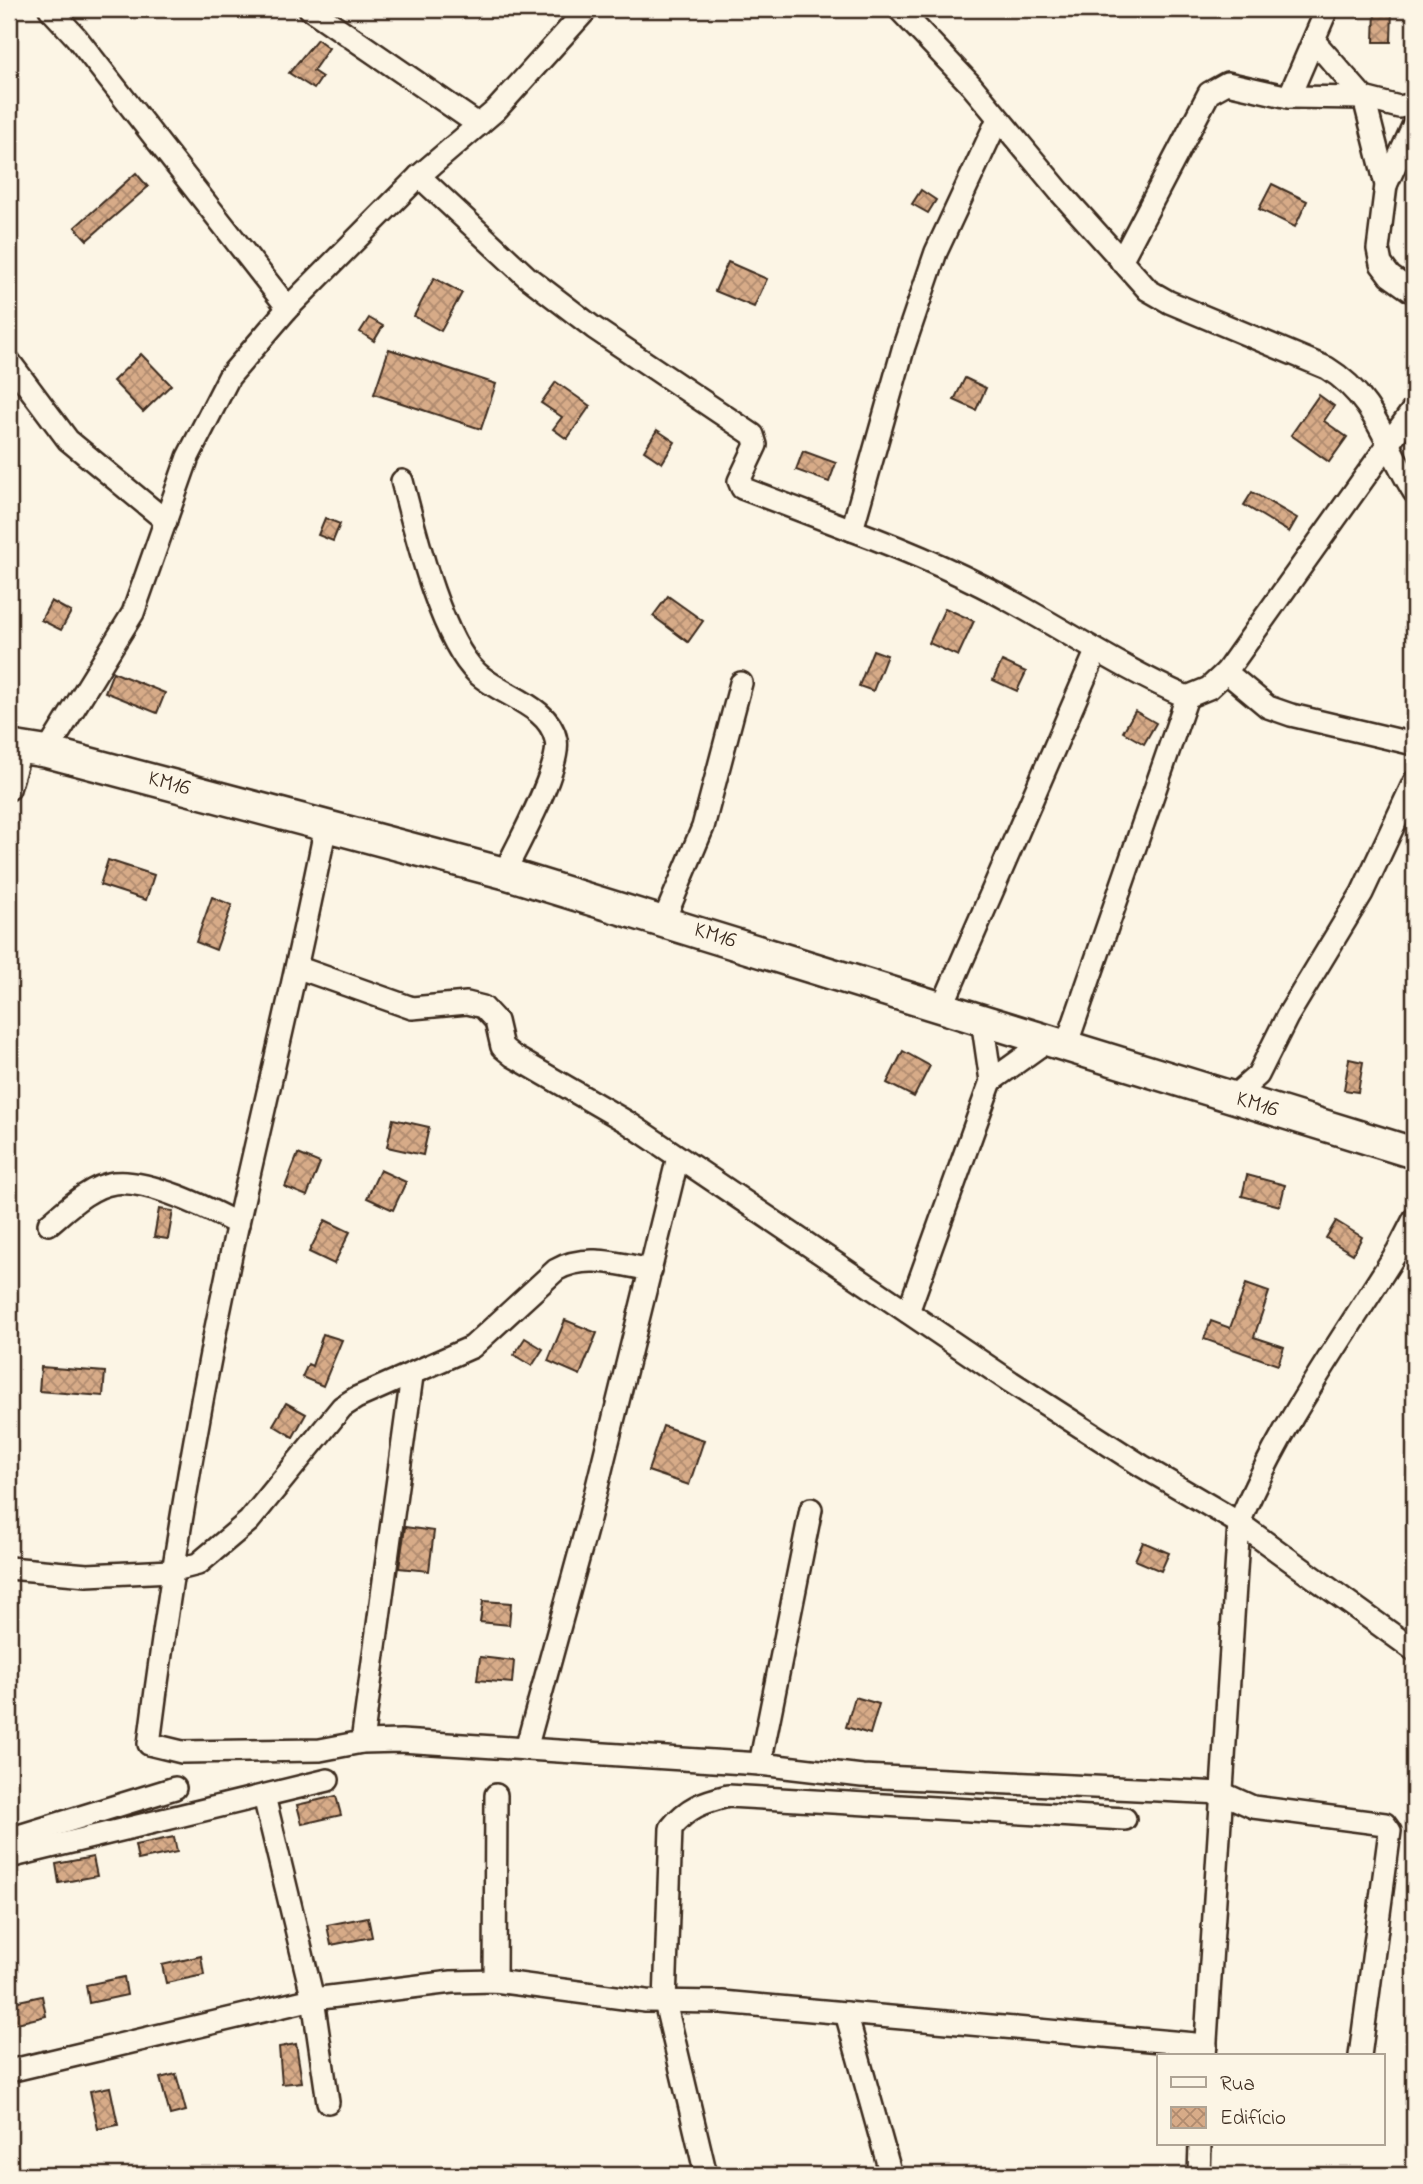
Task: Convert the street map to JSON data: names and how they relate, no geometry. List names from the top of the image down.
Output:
{
  "streets": {
    "street": ["KM16"]
  },
  "legend": ["Rua", "Edifício"]
}
